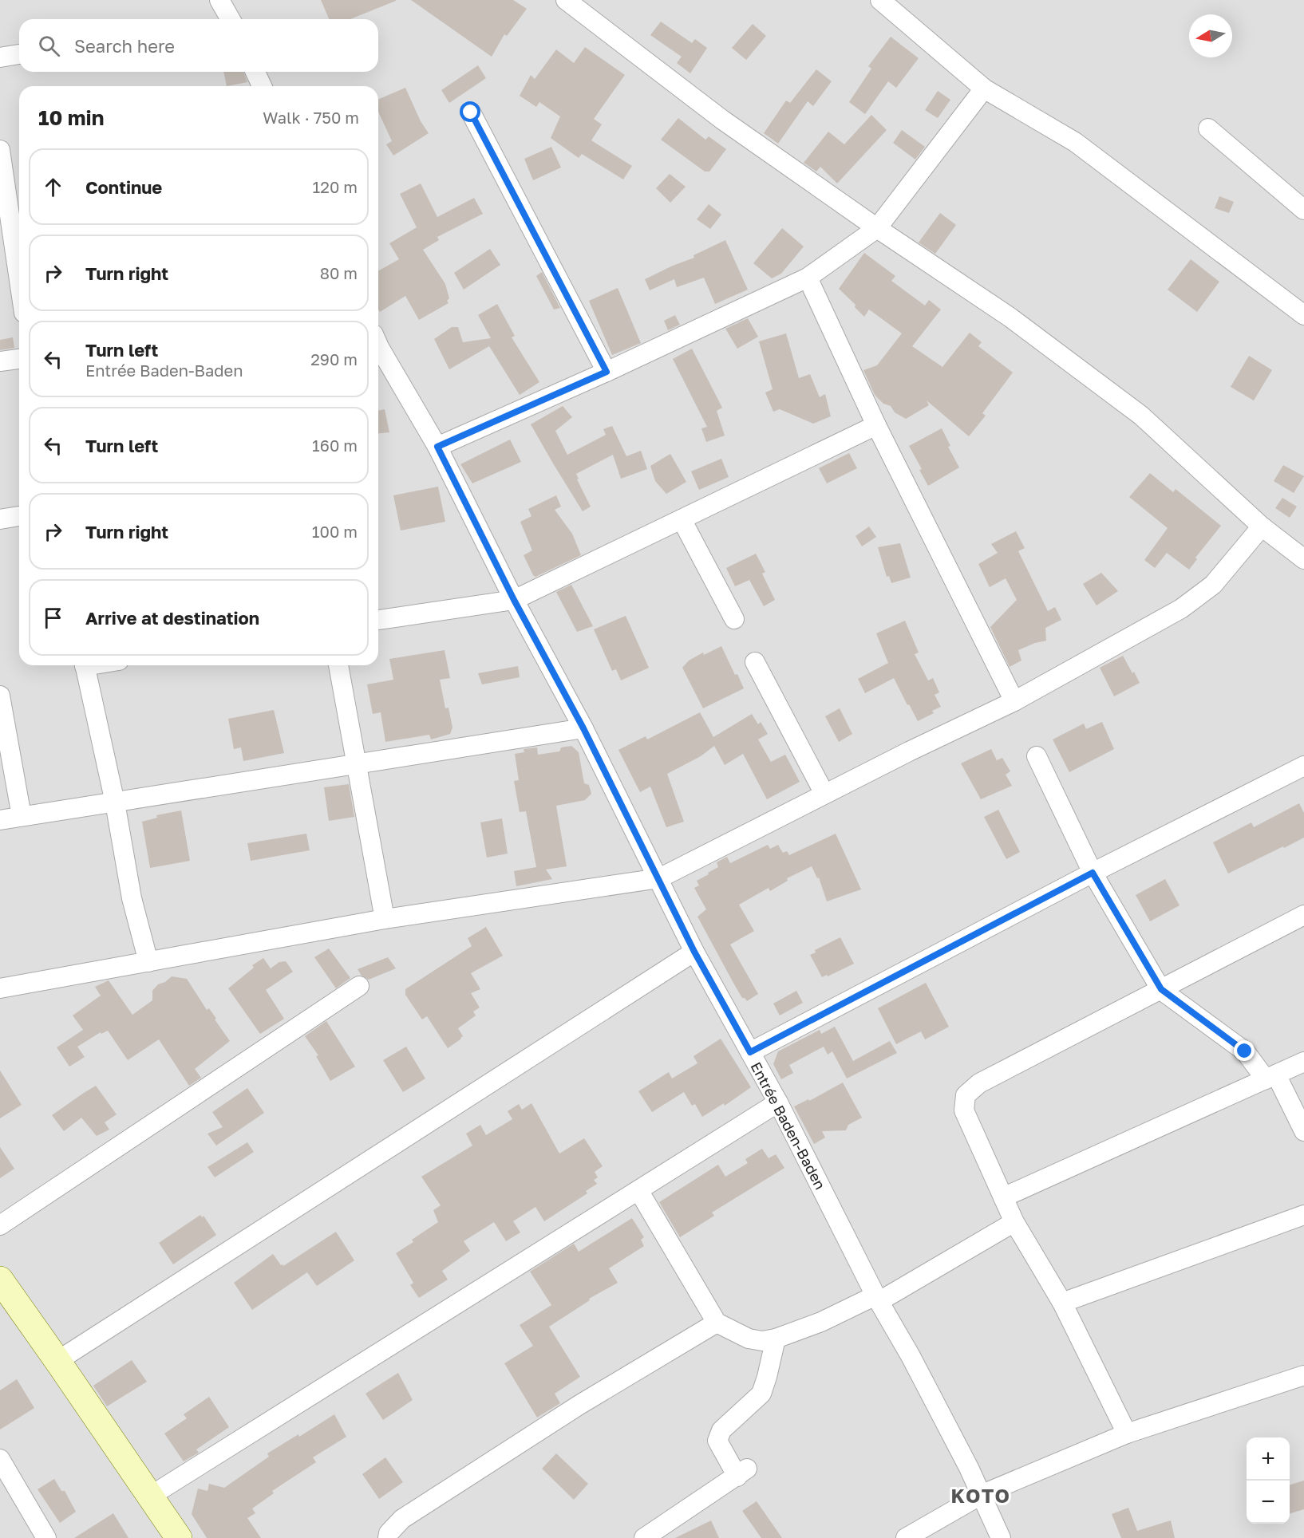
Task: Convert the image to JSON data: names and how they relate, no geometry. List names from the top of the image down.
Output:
{
  "streets": {
    "street": ["Entrée Baden-Baden"]
  },
  "districts": ["KOTO"],
  "north": "left",
  "page": {
    "search": "Search here",
    "heading": ["10 min", "Walk · 750 m"],
    "list": [
      ["Continue", "120 m"],
      ["Turn right", "80 m"],
      ["Turn left", "Entrée Baden-Baden", "290 m"],
      ["Turn left", "160 m"],
      ["Turn right", "100 m"],
      "Arrive at destination"
    ],
    "map_buttons": ["+", "−"]
  }
}
